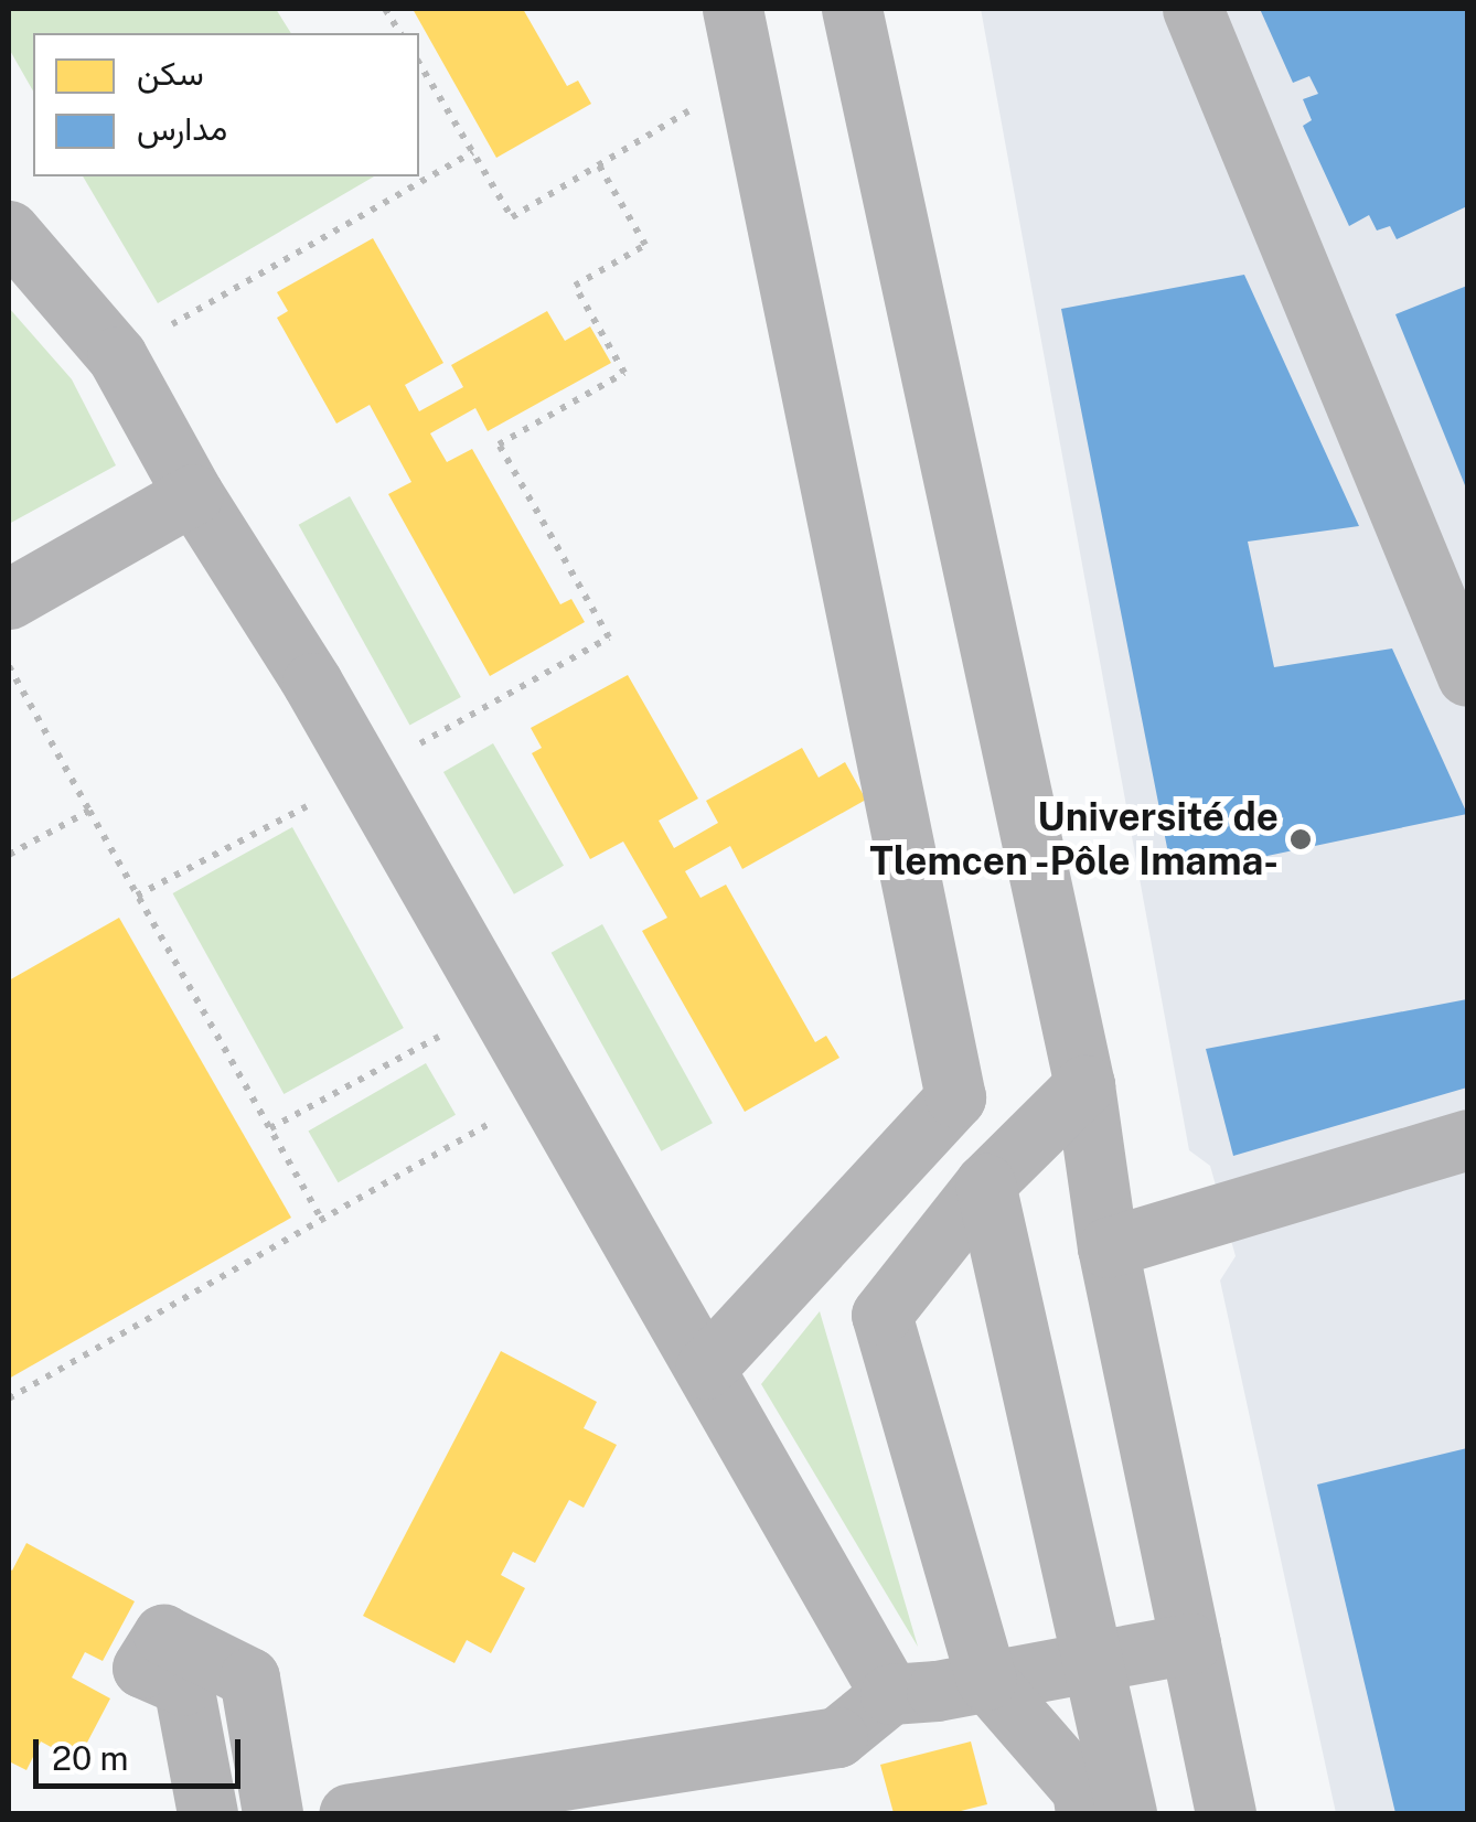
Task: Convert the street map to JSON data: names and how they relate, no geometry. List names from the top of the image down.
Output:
{
  "places": ["Université de Tlemcen -Pôle Imama-"],
  "legend": ["سكن", "مدارس"],
  "scale_bar": "20 m"
}
